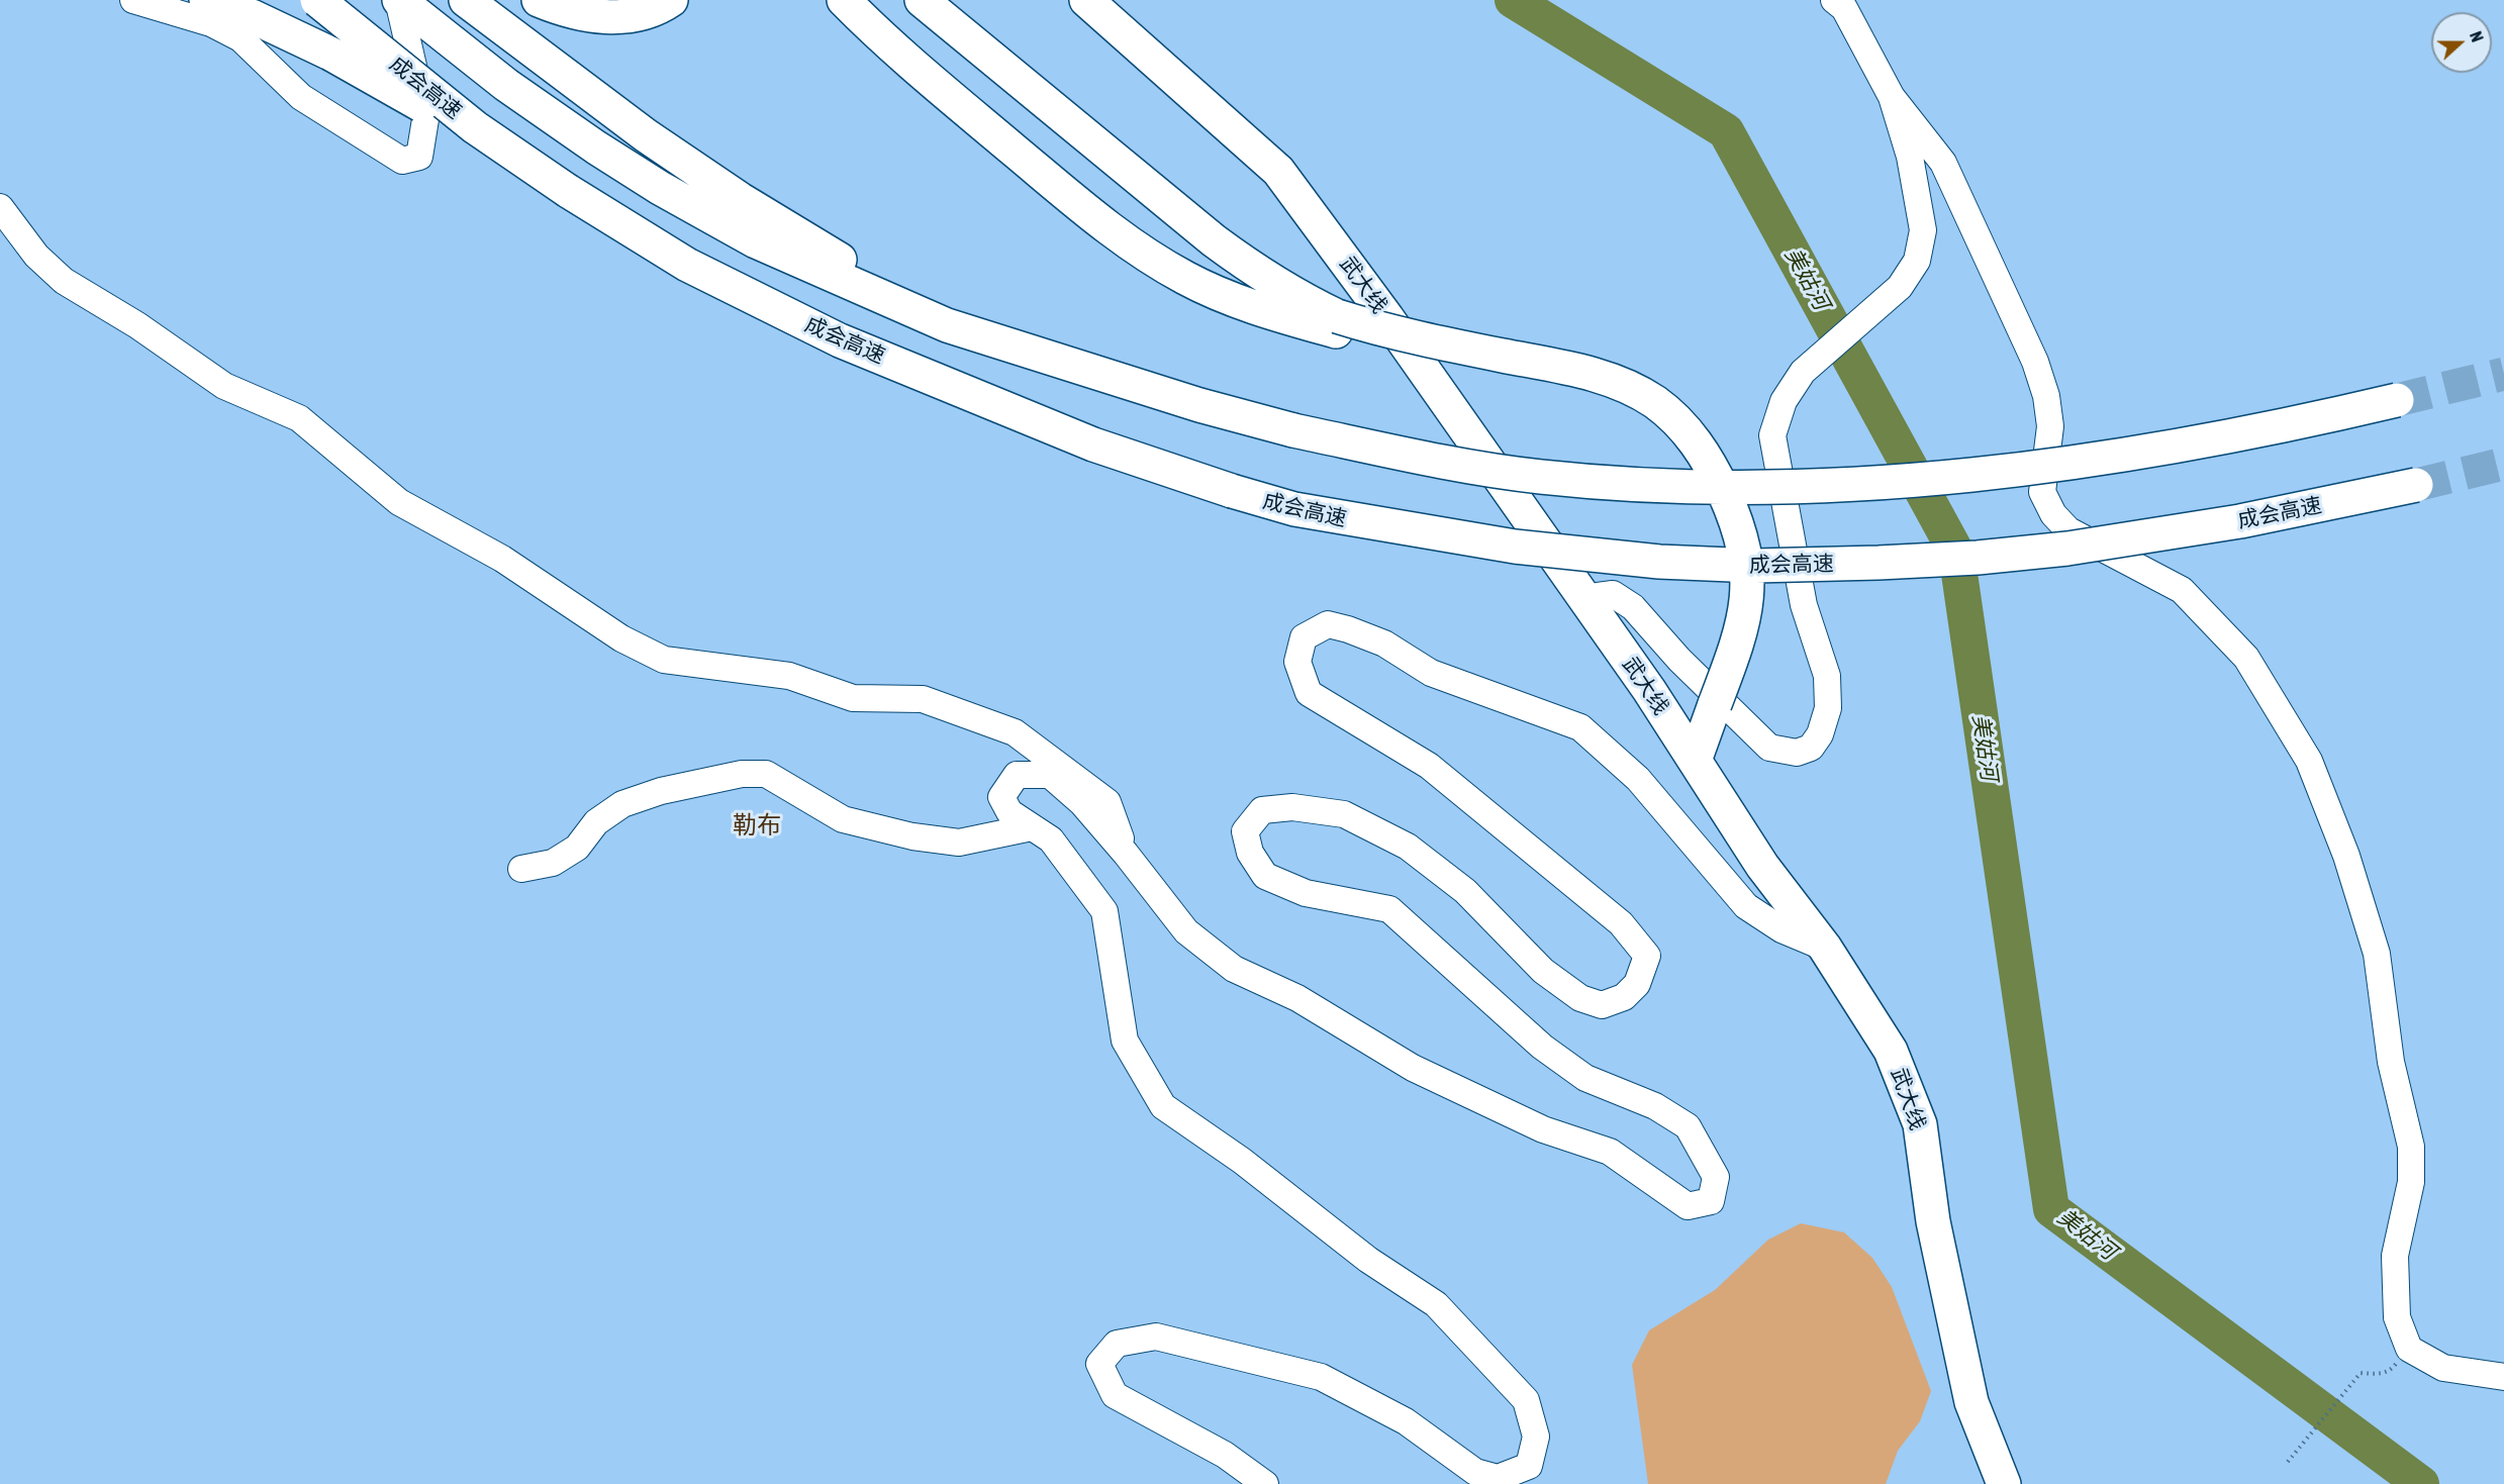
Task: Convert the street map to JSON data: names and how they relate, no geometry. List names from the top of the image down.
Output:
{
  "streets": {
    "highway": ["成会高速", "武大线"]
  },
  "districts": ["勒布"],
  "water": ["美姑河"],
  "north": "right"
}
